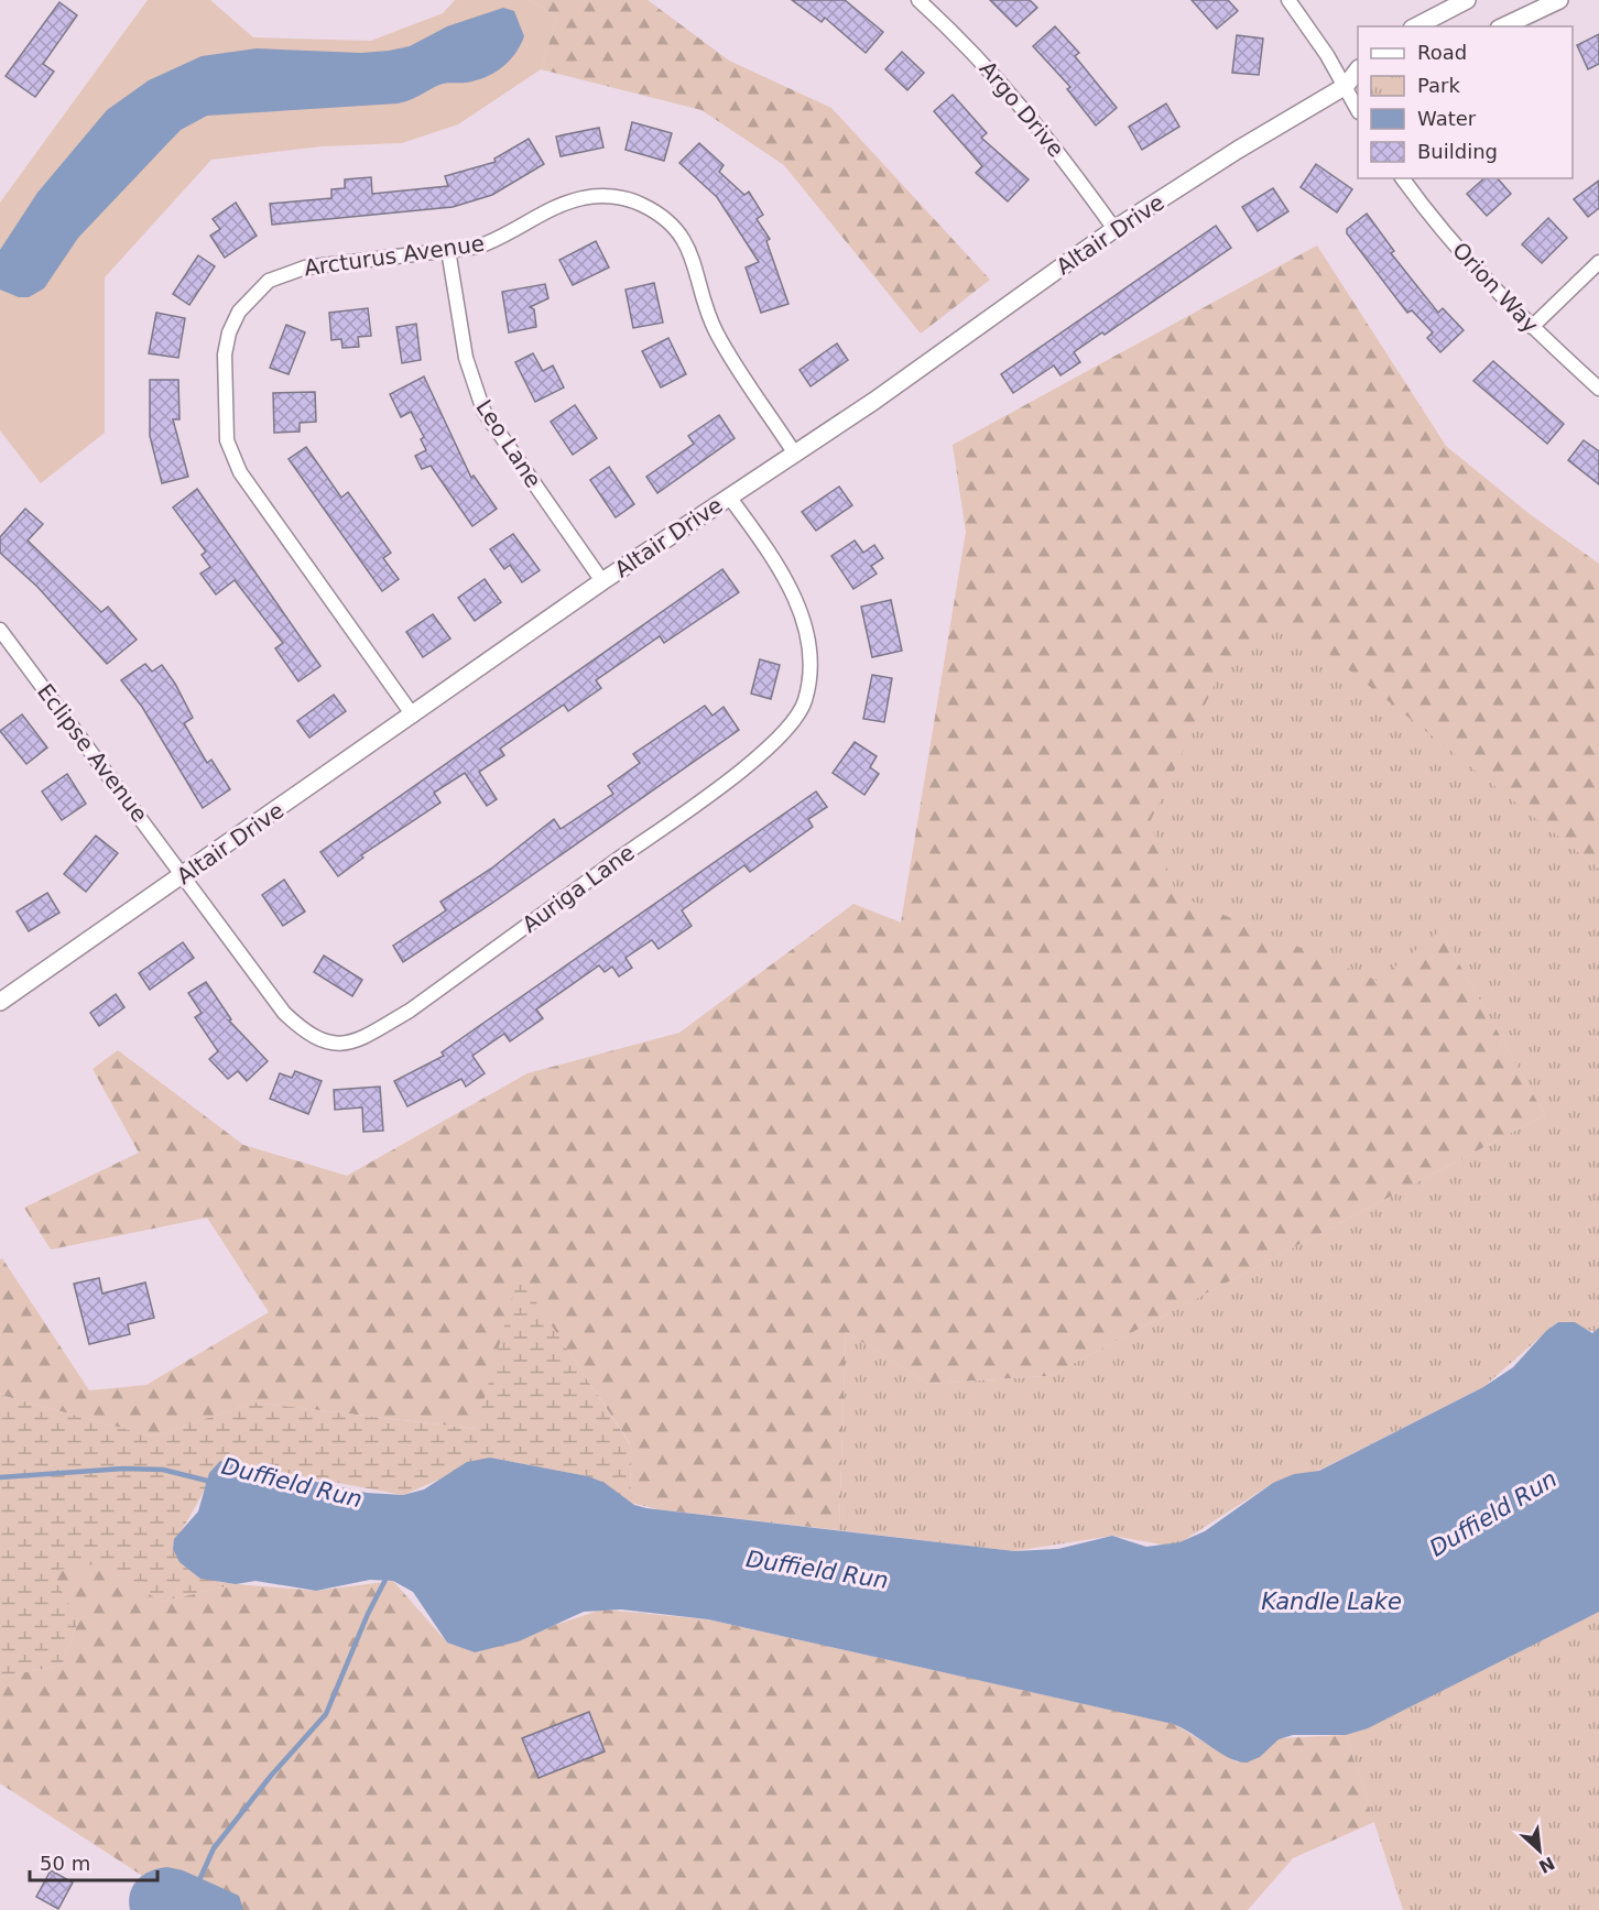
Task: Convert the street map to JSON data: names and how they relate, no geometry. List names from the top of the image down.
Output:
{
  "streets": {
    "street": [
      "Argo Drive",
      "Altair Drive",
      "Arcturus Avenue",
      "Orion Way",
      "Leo Lane",
      "Eclipse Avenue",
      "Auriga Lane"
    ]
  },
  "crossings": [
    ["Argo Drive", "Altair Drive"],
    ["Altair Drive", "Arcturus Avenue"],
    ["Altair Drive", "Leo Lane"],
    ["Altair Drive", "Eclipse Avenue"],
    ["Altair Drive", "Auriga Lane"],
    ["Arcturus Avenue", "Leo Lane"],
    ["Eclipse Avenue", "Auriga Lane"]
  ],
  "water": ["Duffield Run", "Kandle Lake"],
  "legend": [
    "Road",
    "Park",
    "Water",
    "Building"
  ],
  "scale_bar": "50 m",
  "north": "bottom right"
}
